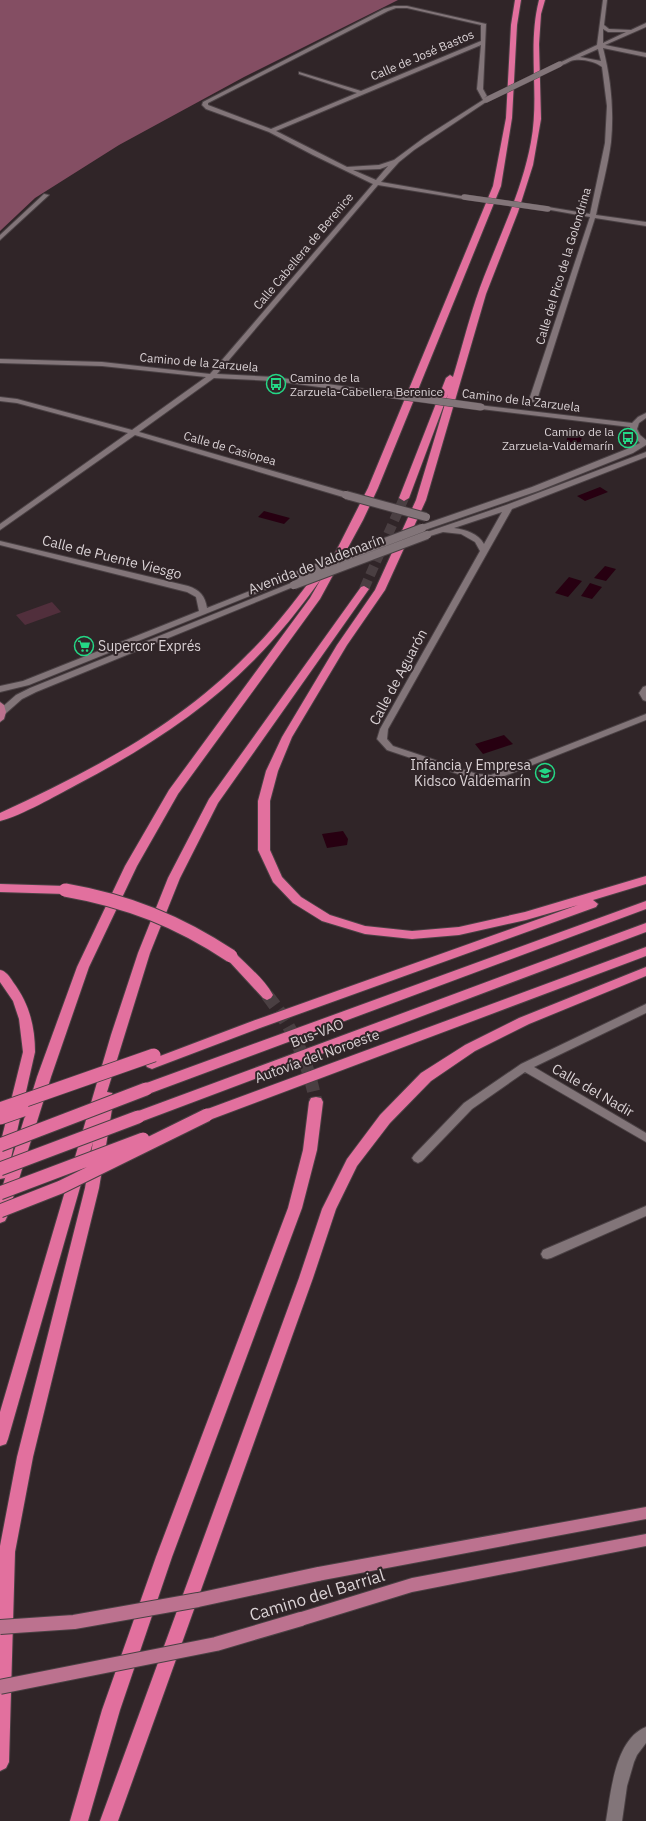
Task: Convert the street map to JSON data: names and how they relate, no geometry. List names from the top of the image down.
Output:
{
  "streets": {
    "highway": ["Bus-VAO", "Autovía del Noroeste"],
    "main road": ["Camino del Barrial"],
    "street": [
      "Calle de José Bastos",
      "Calle Cabellera de Berenice",
      "Calle del Pico de la Golondrina",
      "Camino de la Zarzuela",
      "Calle de Casiopea",
      "Calle de Puente Viesgo",
      "Avenida de Valdemarín",
      "Calle de Aguarón",
      "Calle del Nadir"
    ]
  },
  "crossings": [
    ["Calle Cabellera de Berenice", "Calle del Pico de la Golondrina"],
    ["Calle Cabellera de Berenice", "Camino de la Zarzuela"],
    ["Calle Cabellera de Berenice", "Calle de Casiopea"],
    ["Calle de Casiopea", "Avenida de Valdemarín"],
    ["Calle de Puente Viesgo", "Avenida de Valdemarín"],
    ["Avenida de Valdemarín", "Calle de Aguarón"]
  ],
  "places": {
    "bus stop": ["Camino de la Zarzuela-Cabellera Berenice", "Camino de la Zarzuela-Valdemarín"],
    "supermarket": ["Supercor Exprés"],
    "school or university": ["Infancia y Empresa Kidsco Valdemarín"]
  }
}
